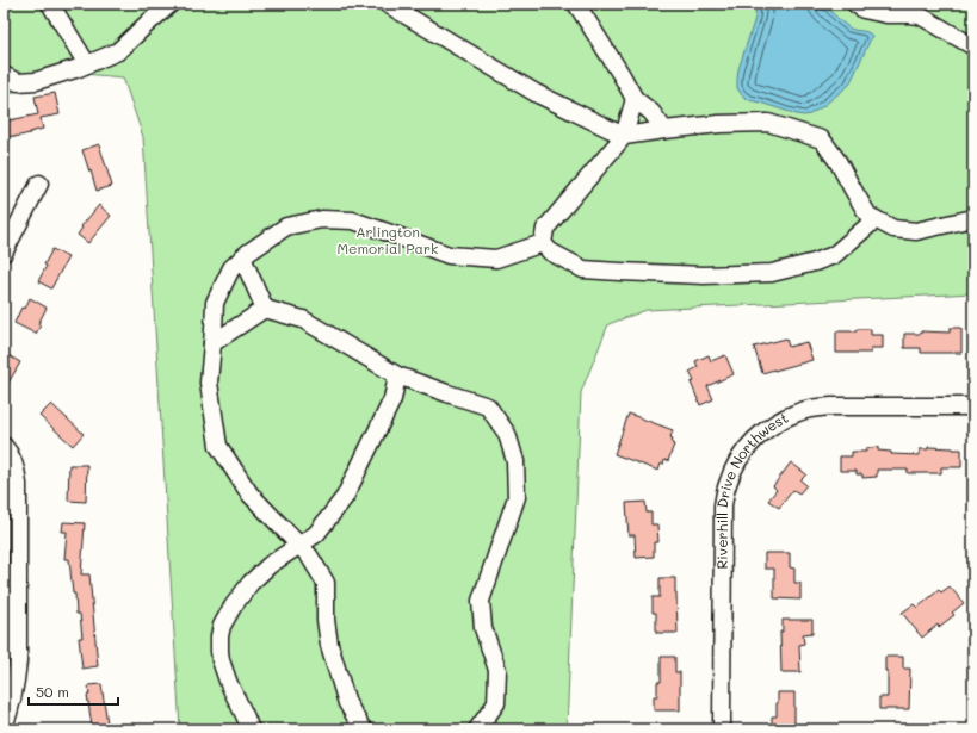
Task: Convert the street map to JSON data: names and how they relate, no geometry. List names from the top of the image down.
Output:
{
  "streets": {
    "street": ["Riverhill Drive Northwest"]
  },
  "parks": ["Arlington Memorial Park"],
  "scale_bar": "50 m"
}
